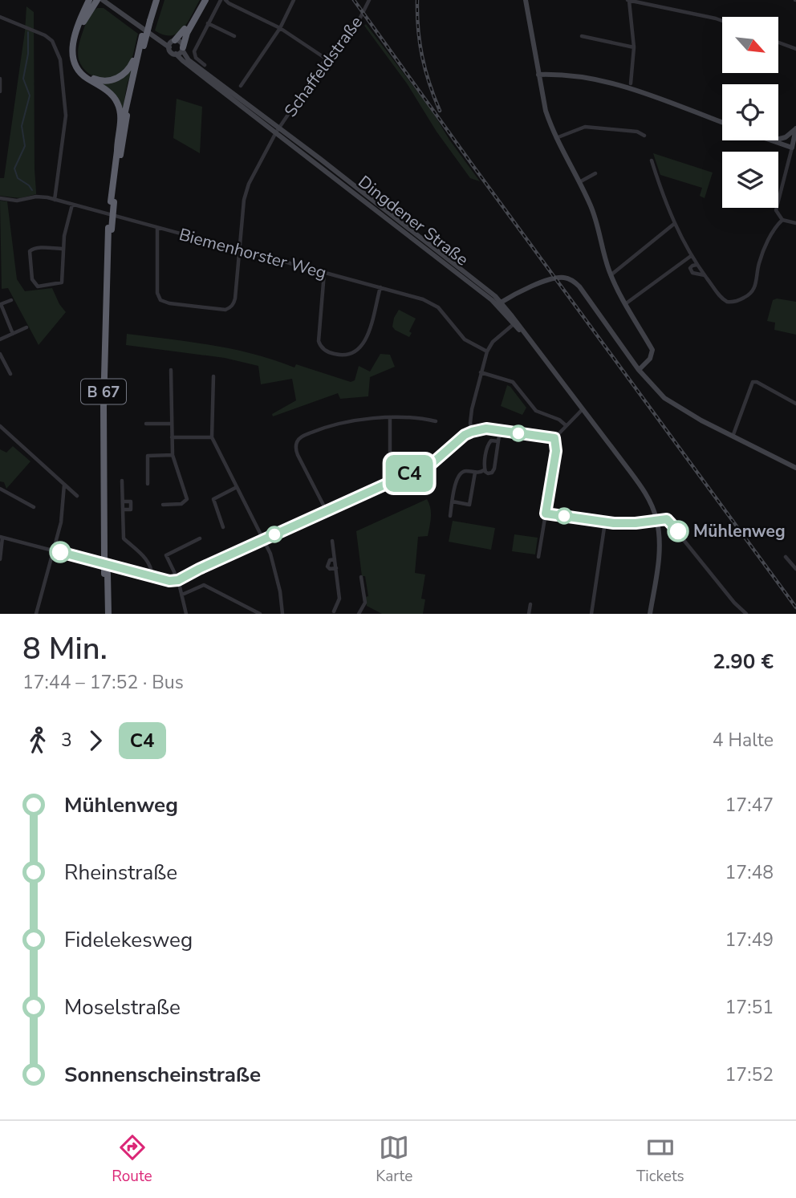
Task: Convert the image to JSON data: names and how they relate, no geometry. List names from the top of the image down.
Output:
{
  "streets": {
    "highway": ["B 67"],
    "main road": ["Dingdener Straße"],
    "street": ["Schaffeldstraße", "Biemenhorster Weg"]
  },
  "crossings": [
    ["Schaffeldstraße", "Dingdener Straße"],
    ["Schaffeldstraße", "Biemenhorster Weg"]
  ],
  "places": ["Mühlenweg"],
  "lines": ["bus line C4"],
  "north": "bottom right",
  "page": {
    "on_map": "C4",
    "heading": ["8 Min.", "17:44 – 17:52 · Bus", "2.90 €"],
    "legs": ["3", "C4", "4 Halte"],
    "list": [
      {
        "name": "Mühlenweg",
        "value": "17:47"
      },
      {
        "name": "Rheinstraße",
        "value": "17:48"
      },
      {
        "name": "Fidelekesweg",
        "value": "17:49"
      },
      {
        "name": "Moselstraße",
        "value": "17:51"
      },
      {
        "name": "Sonnenscheinstraße",
        "value": "17:52"
      }
    ],
    "tabs": ["Route", "Karte", "Tickets"]
  }
}
